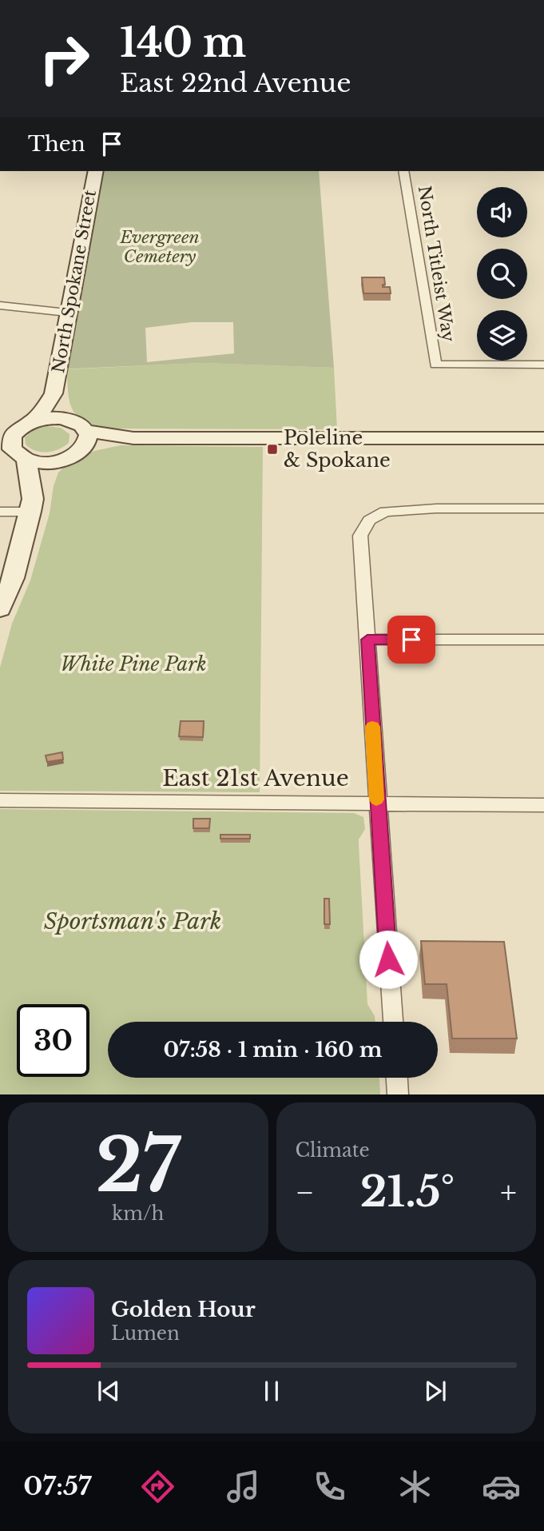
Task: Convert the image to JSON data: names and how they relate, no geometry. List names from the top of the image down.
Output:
{
  "streets": {
    "main road": ["North Spokane Street"],
    "street": ["North Titleist Way", "East 21st Avenue"]
  },
  "parks": ["Evergreen Cemetery", "White Pine Park", "Sportsman's Park"],
  "places": {
    "transit": ["Poleline & Spokane"]
  },
  "page": {
    "turn": ["140 m", "East 22nd Avenue"],
    "then": "Then",
    "limit": "30",
    "trip": "07:58 · 1 min · 160 m",
    "tile": [
      ["27", "km/h"],
      "Climate"
    ],
    "heat": ["−", "21.5°", "+"],
    "song": ["Golden Hour", "Lumen"],
    "tabs": "07:57"
  }
}
